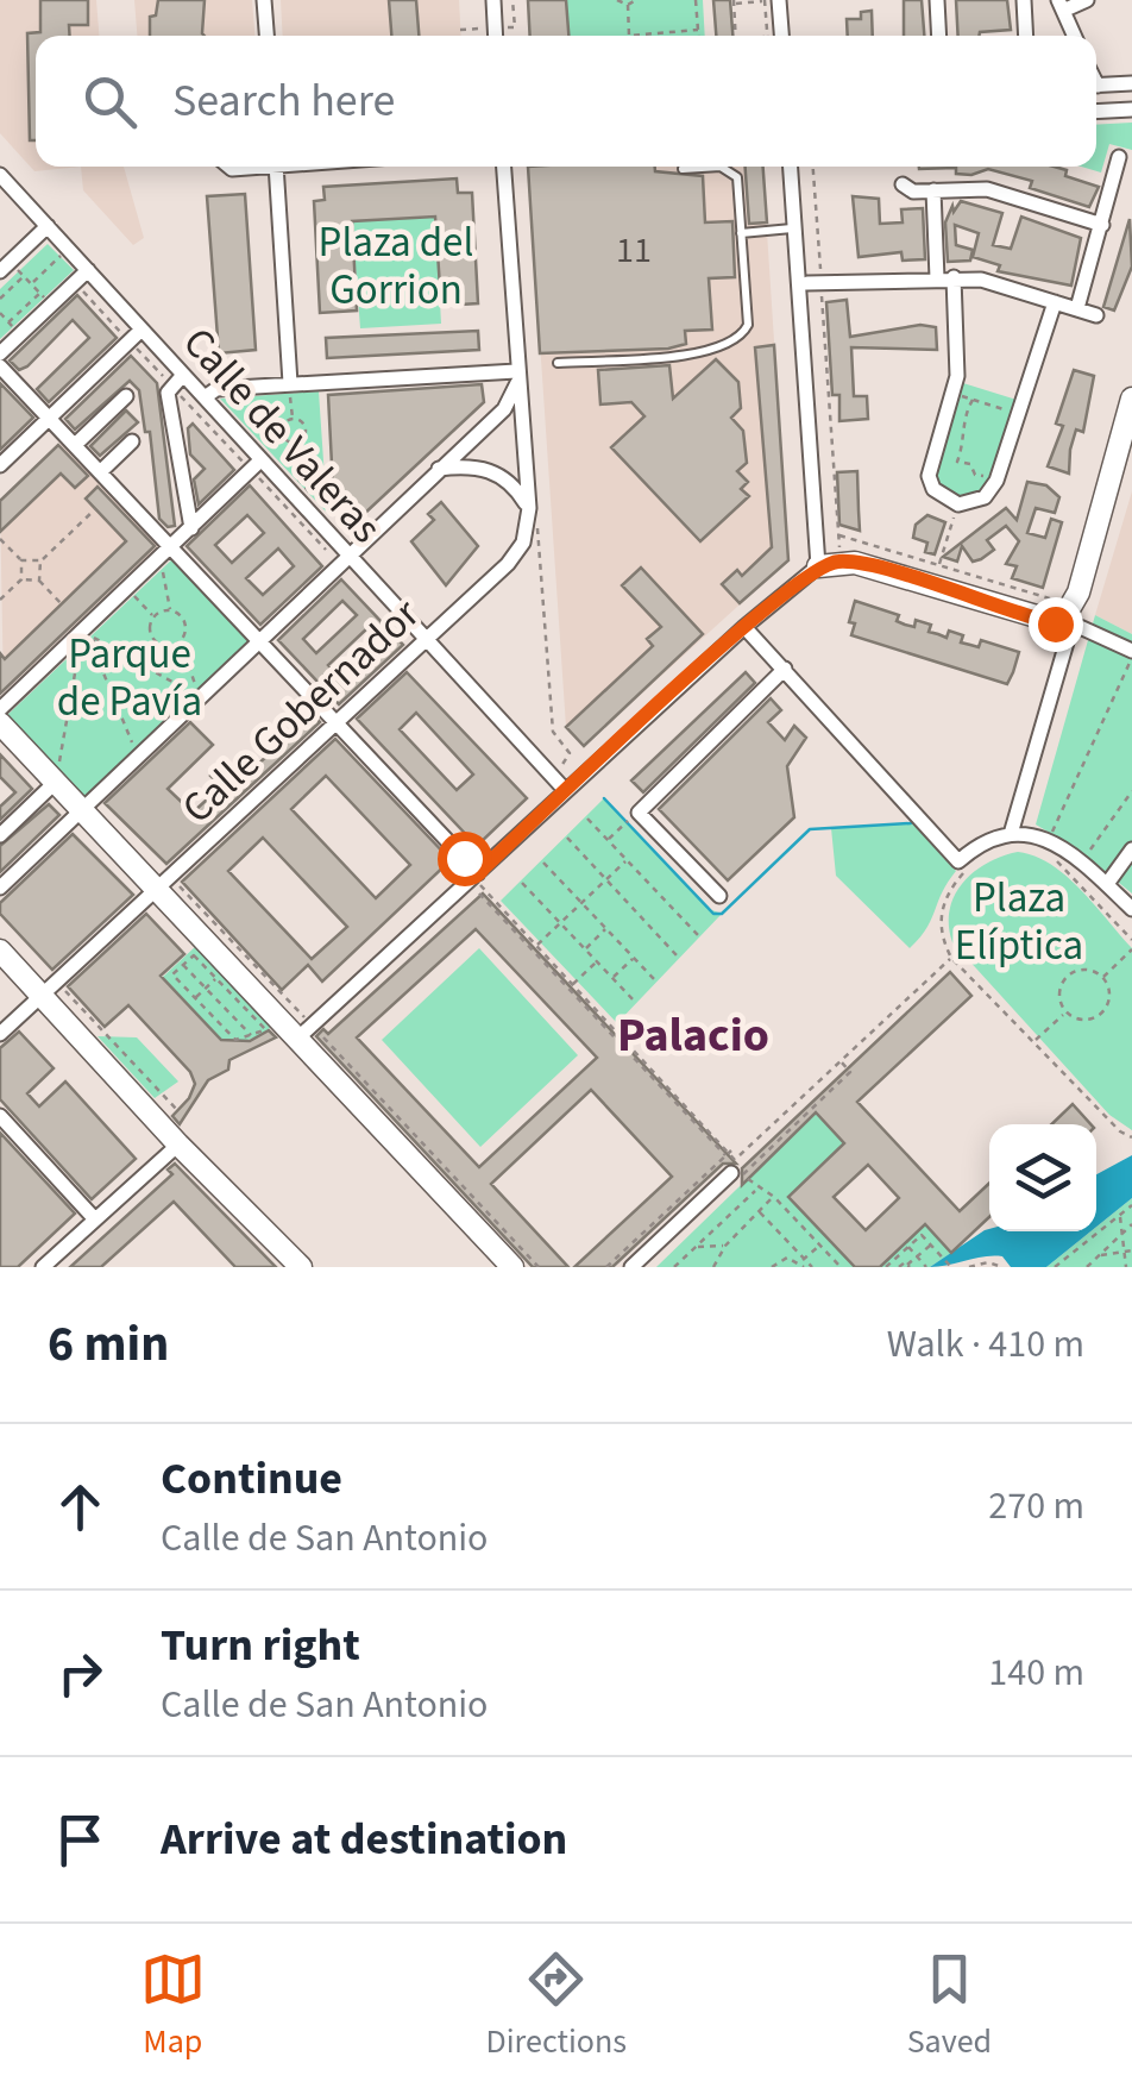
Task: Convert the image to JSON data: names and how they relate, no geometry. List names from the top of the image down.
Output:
{
  "streets": {
    "street": ["Calle de Valeras", "Calle Gobernador"]
  },
  "crossings": [
    ["Calle de Valeras", "Calle Gobernador"]
  ],
  "districts": ["Palacio"],
  "parks": ["Plaza del Gorrion", "Parque de Pavía", "Plaza Elíptica"],
  "house_numbers": ["11"],
  "page": {
    "search": "Search here",
    "heading": ["6 min", "Walk · 410 m"],
    "list": [
      ["Continue", "Calle de San Antonio", "270 m"],
      ["Turn right", "Calle de San Antonio", "140 m"],
      "Arrive at destination"
    ],
    "nav": ["Map", "Directions", "Saved"]
  }
}
